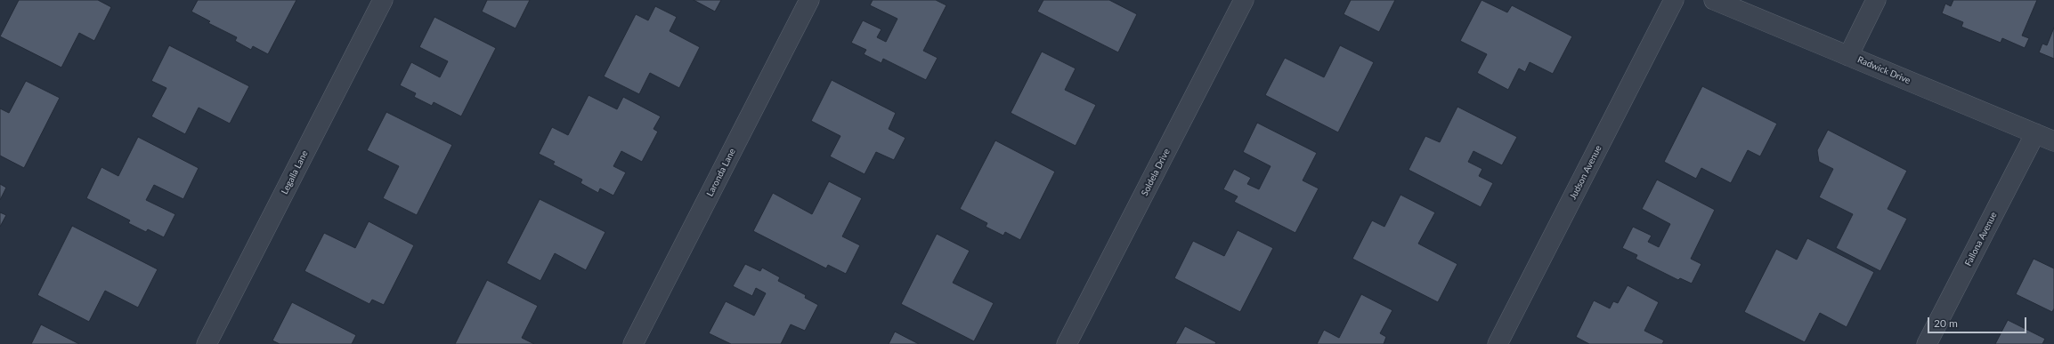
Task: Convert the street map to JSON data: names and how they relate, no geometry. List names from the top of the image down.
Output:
{
  "streets": {
    "street": [
      "Radwick Drive",
      "Legalla Lane",
      "Laronda Lane",
      "Soldela Drive",
      "Judson Avenue",
      "Fallona Avenue"
    ]
  },
  "crossings": [
    ["Radwick Drive", "Fallona Avenue"]
  ],
  "scale_bar": "20 m"
}
